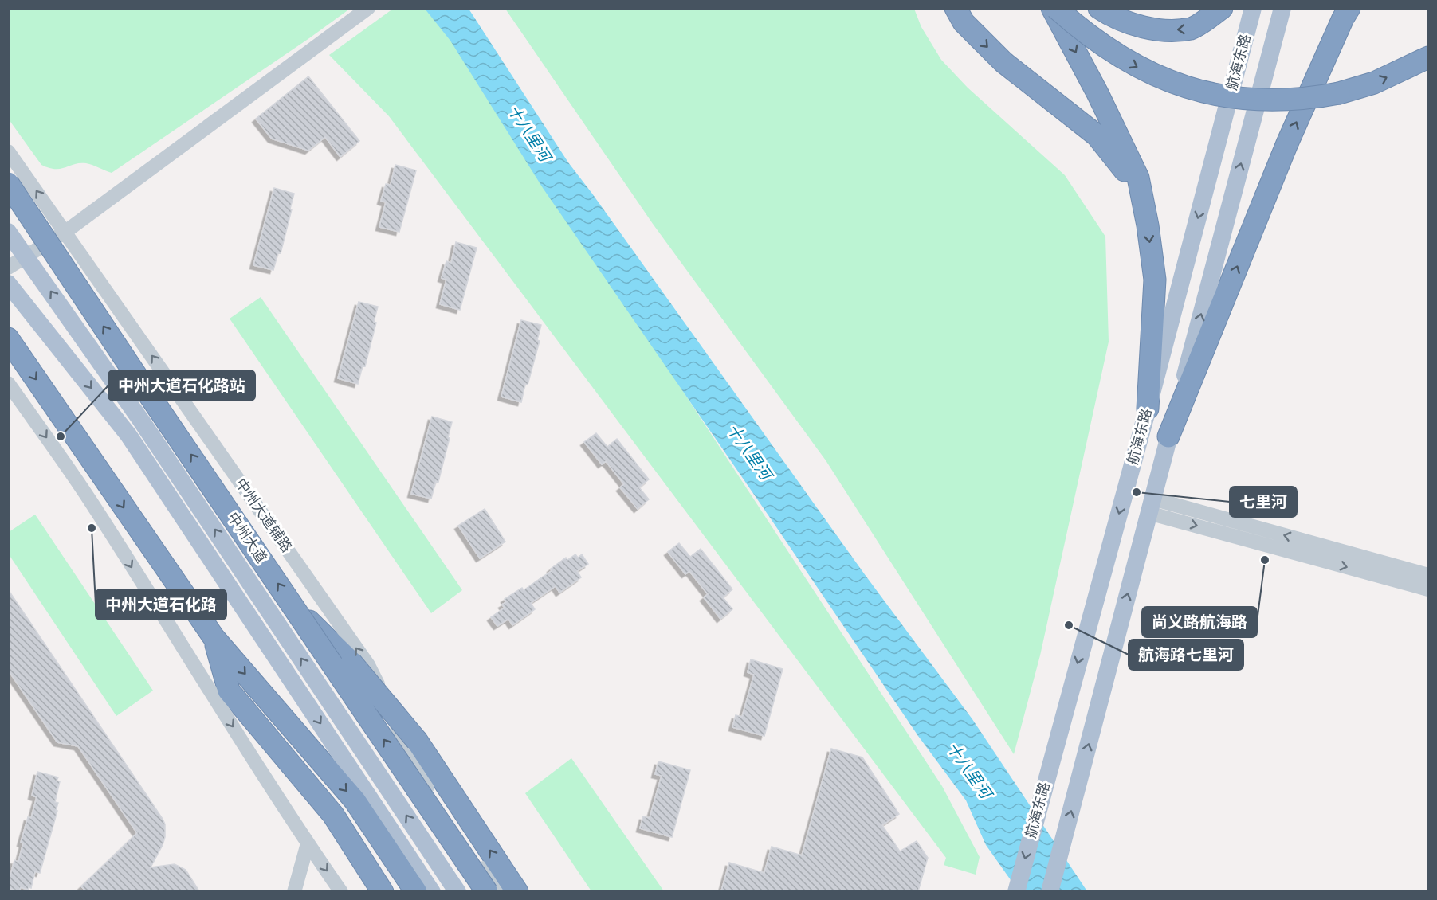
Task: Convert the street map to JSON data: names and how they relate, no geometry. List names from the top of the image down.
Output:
{
  "streets": {
    "highway": ["中州大道"],
    "main road": ["航海东路"],
    "street": ["中州大道辅路"]
  },
  "one_way": ["中州大道辅路"],
  "water": ["十八里河"],
  "places": [
    "中州大道石化路站",
    "七里河",
    "中州大道石化路",
    "尚义路航海路",
    "航海路七里河"
  ]
}
